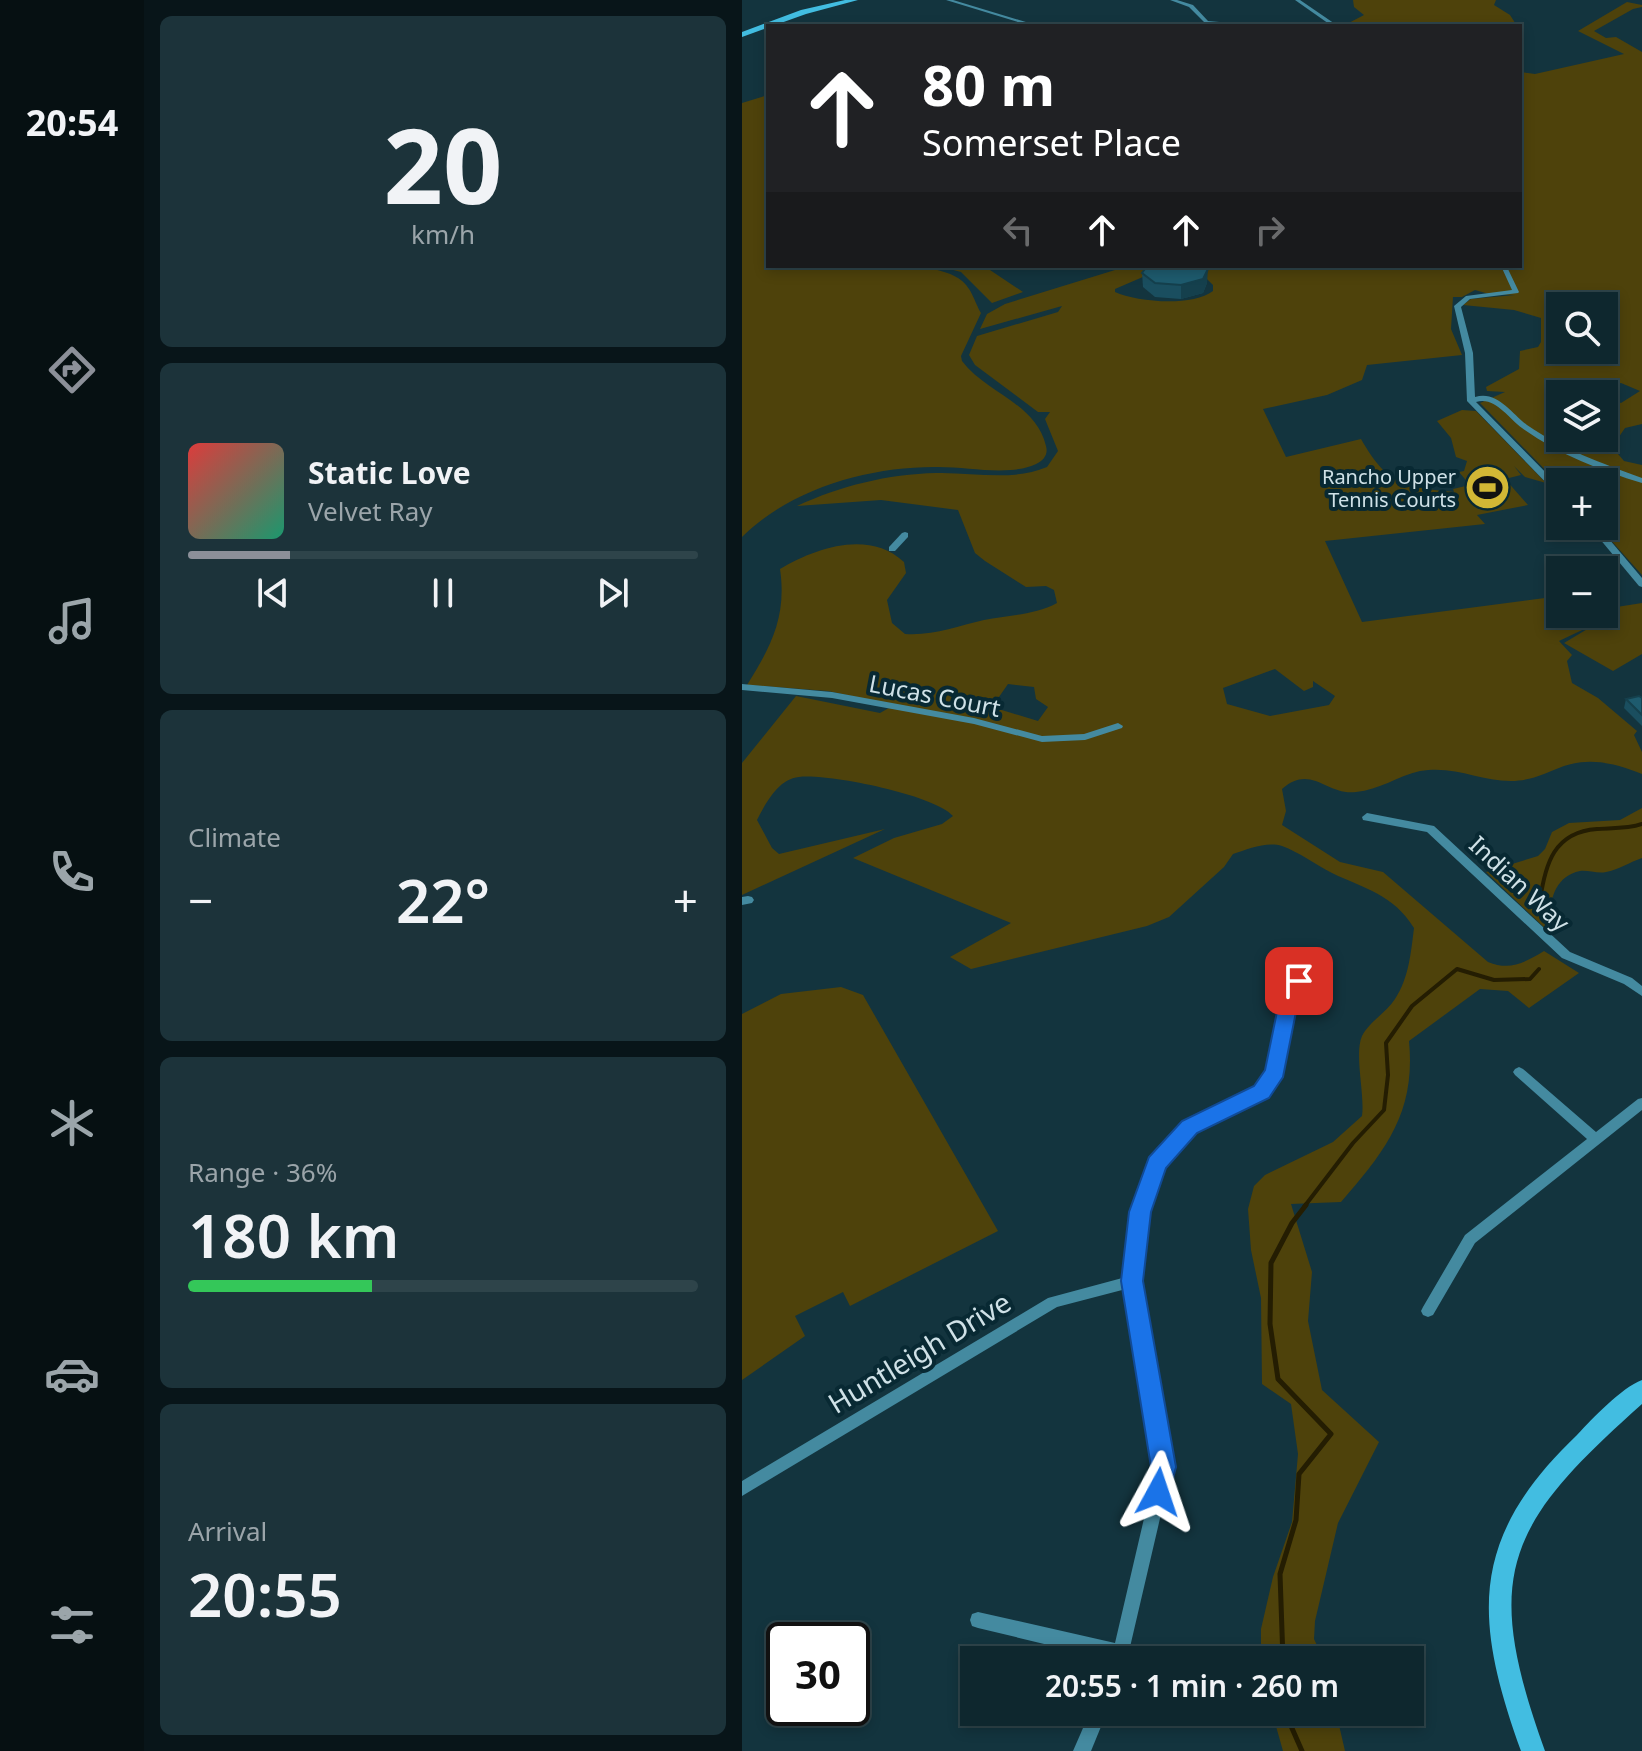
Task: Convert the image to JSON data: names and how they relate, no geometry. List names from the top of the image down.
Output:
{
  "streets": {
    "street": ["Lucas Court", "Indian Way", "Huntleigh Drive"]
  },
  "places": {
    "sports": ["Rancho Upper Tennis Courts"]
  },
  "page": {
    "tabs": "20:54",
    "tile": [
      ["20", "km/h"],
      "Climate",
      ["Range · 36%", "180 km"],
      ["Arrival", "20:55"]
    ],
    "turn": ["80 m", "Somerset Place"],
    "map_buttons": ["+", "−"],
    "song": ["Static Love", "Velvet Ray"],
    "heat": ["−", "22°", "+"],
    "limit": "30",
    "trip": "20:55 · 1 min · 260 m"
  }
}
